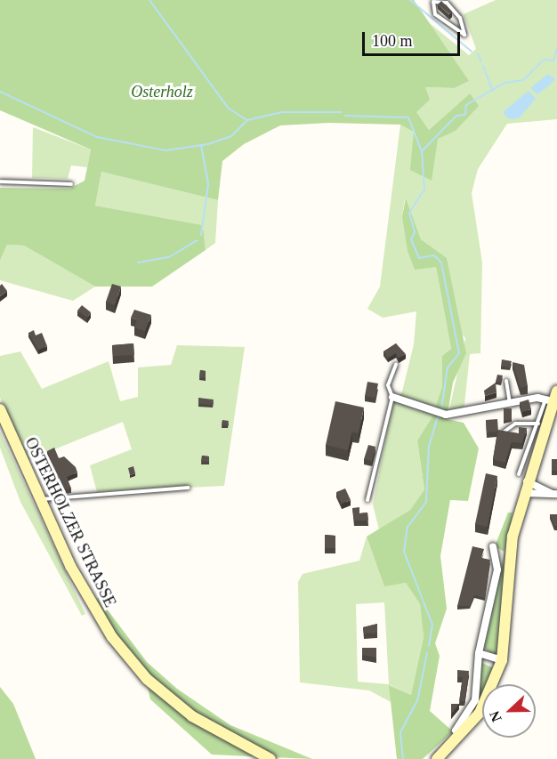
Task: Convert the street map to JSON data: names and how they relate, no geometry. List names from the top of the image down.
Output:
{
  "streets": {
    "main road": ["OSTERHOLZER STRASSE"]
  },
  "parks": ["Osterholz"],
  "scale_bar": "100 m",
  "north": "left"
}
